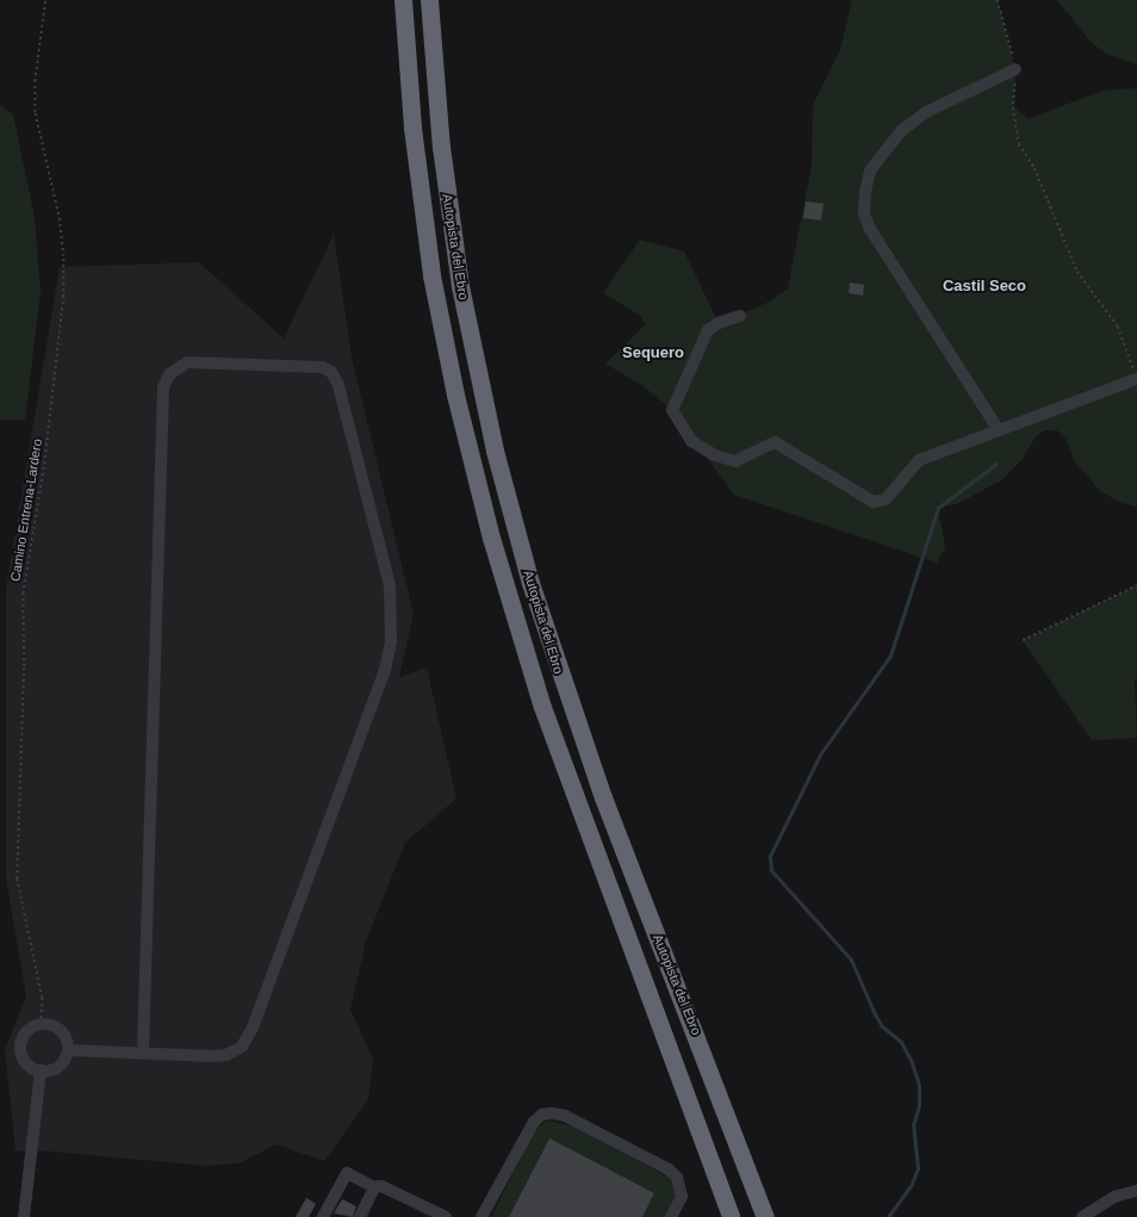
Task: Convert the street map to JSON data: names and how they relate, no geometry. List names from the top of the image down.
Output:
{
  "streets": {
    "highway": ["Autopista del Ebro"],
    "path": ["Camino Entrena-Lardero"]
  },
  "districts": ["Castil Seco", "Sequero"]
}
